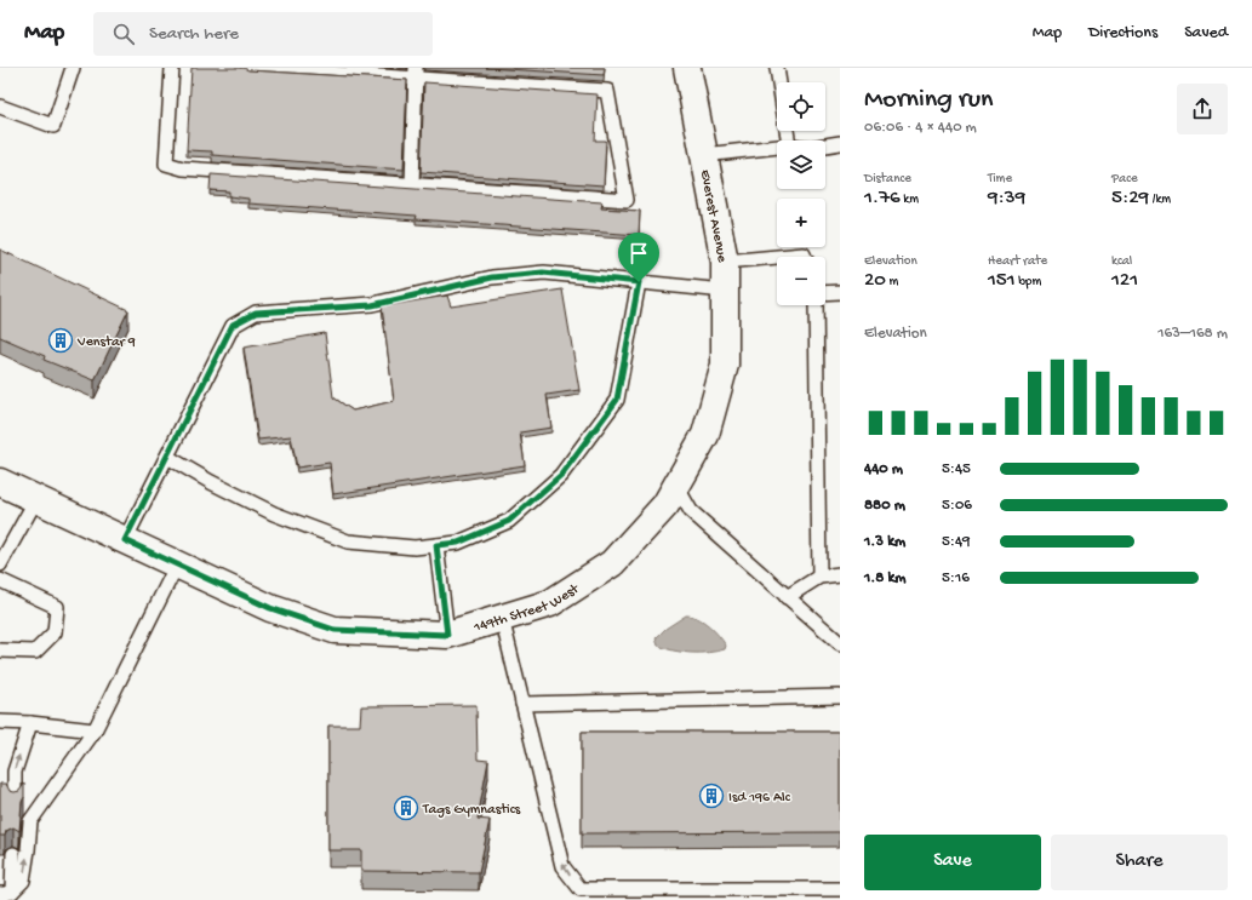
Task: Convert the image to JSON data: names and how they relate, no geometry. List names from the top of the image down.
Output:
{
  "streets": {
    "street": ["Everest Avenue", "149th Street West"]
  },
  "crossings": [
    ["Everest Avenue", "149th Street West"]
  ],
  "places": {
    "building": ["Venstar 9", "Isd 196 Alc", "Tags Gymnastics"]
  },
  "page": {
    "header": "Map",
    "search": "Search here",
    "nav": ["Map", "Directions", "Saved"],
    "heading": ["Morning run", "06:06 · 4 × 440 m"],
    "map_buttons": ["+", "−"],
    "stats": [
      ["Distance", "1.76 km"],
      ["Time", "9:39"],
      ["Pace", "5:29 /km"],
      ["Elevation", "20 m"],
      ["Heart rate", "151 bpm"],
      ["kcal", "121"]
    ],
    "chart": ["Elevation", "163–168 m"],
    "list": [
      {
        "name": "440 m",
        "note": "5:45"
      },
      {
        "name": "880 m",
        "note": "5:06"
      },
      {
        "name": "1.3 km",
        "note": "5:49"
      },
      {
        "name": "1.8 km",
        "note": "5:16"
      }
    ],
    "buttons": ["Save", "Share"]
  }
}
